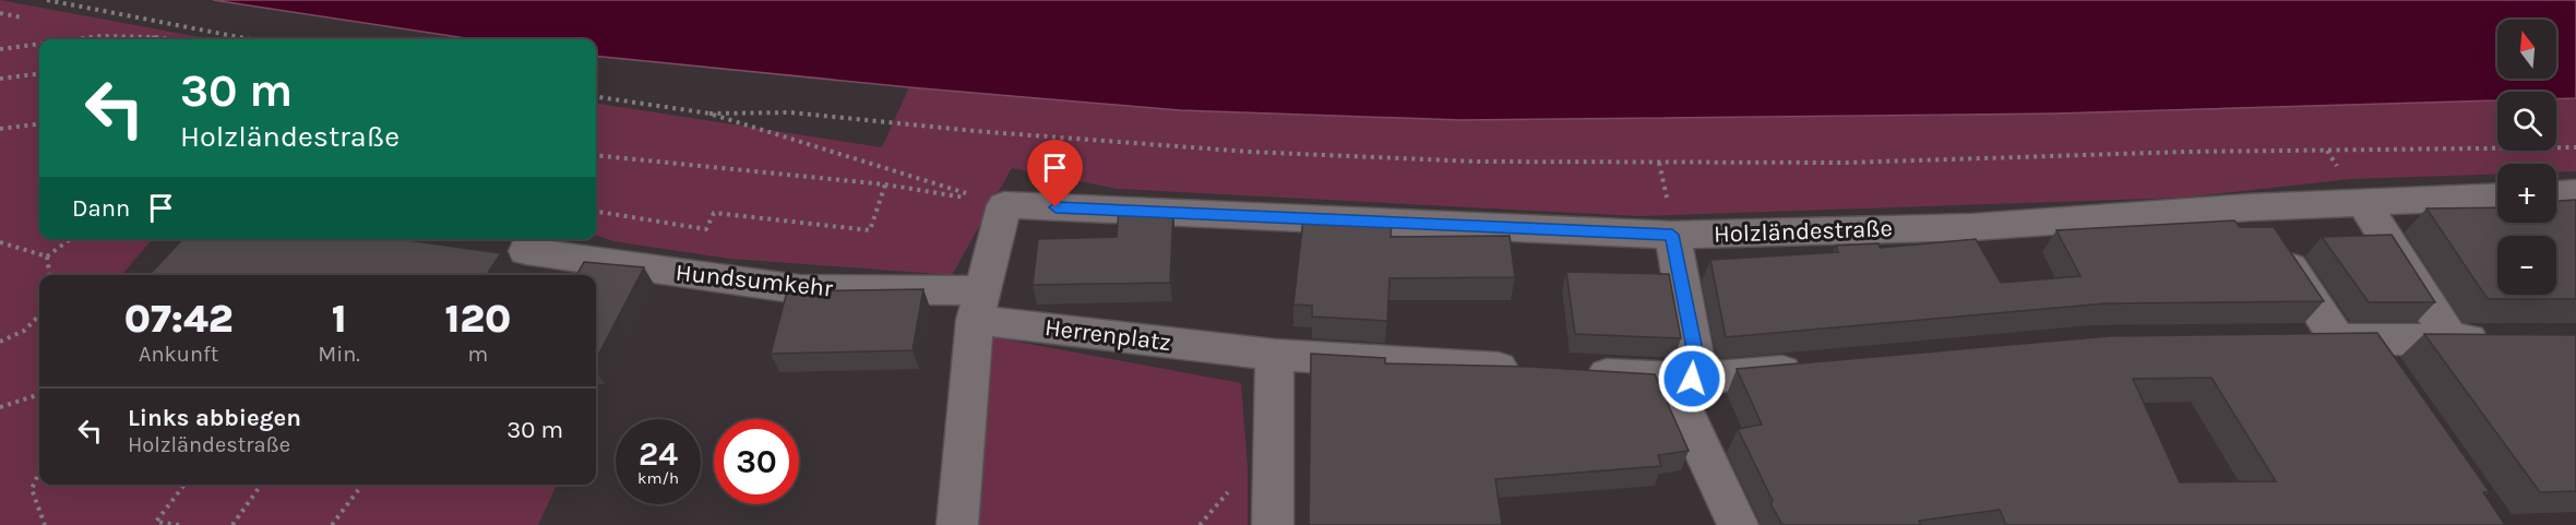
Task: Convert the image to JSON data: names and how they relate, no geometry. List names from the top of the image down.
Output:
{
  "streets": {
    "street": ["Holzländestraße", "Hundsumkehr", "Herrenplatz"]
  },
  "crossings": [
    ["Hundsumkehr", "Herrenplatz"]
  ],
  "north": "top",
  "page": {
    "map_buttons": ["+", "−"],
    "turn": ["30 m", "Holzländestraße"],
    "then": "Dann",
    "eta": [
      "07:42",
      "Ankunft",
      "1",
      "Min.",
      "120",
      "m"
    ],
    "list": [
      {
        "name": "Links abbiegen",
        "note": "Holzländestraße",
        "value": "30 m"
      }
    ],
    "speed": "24 km/h",
    "limit": "30"
  }
}
